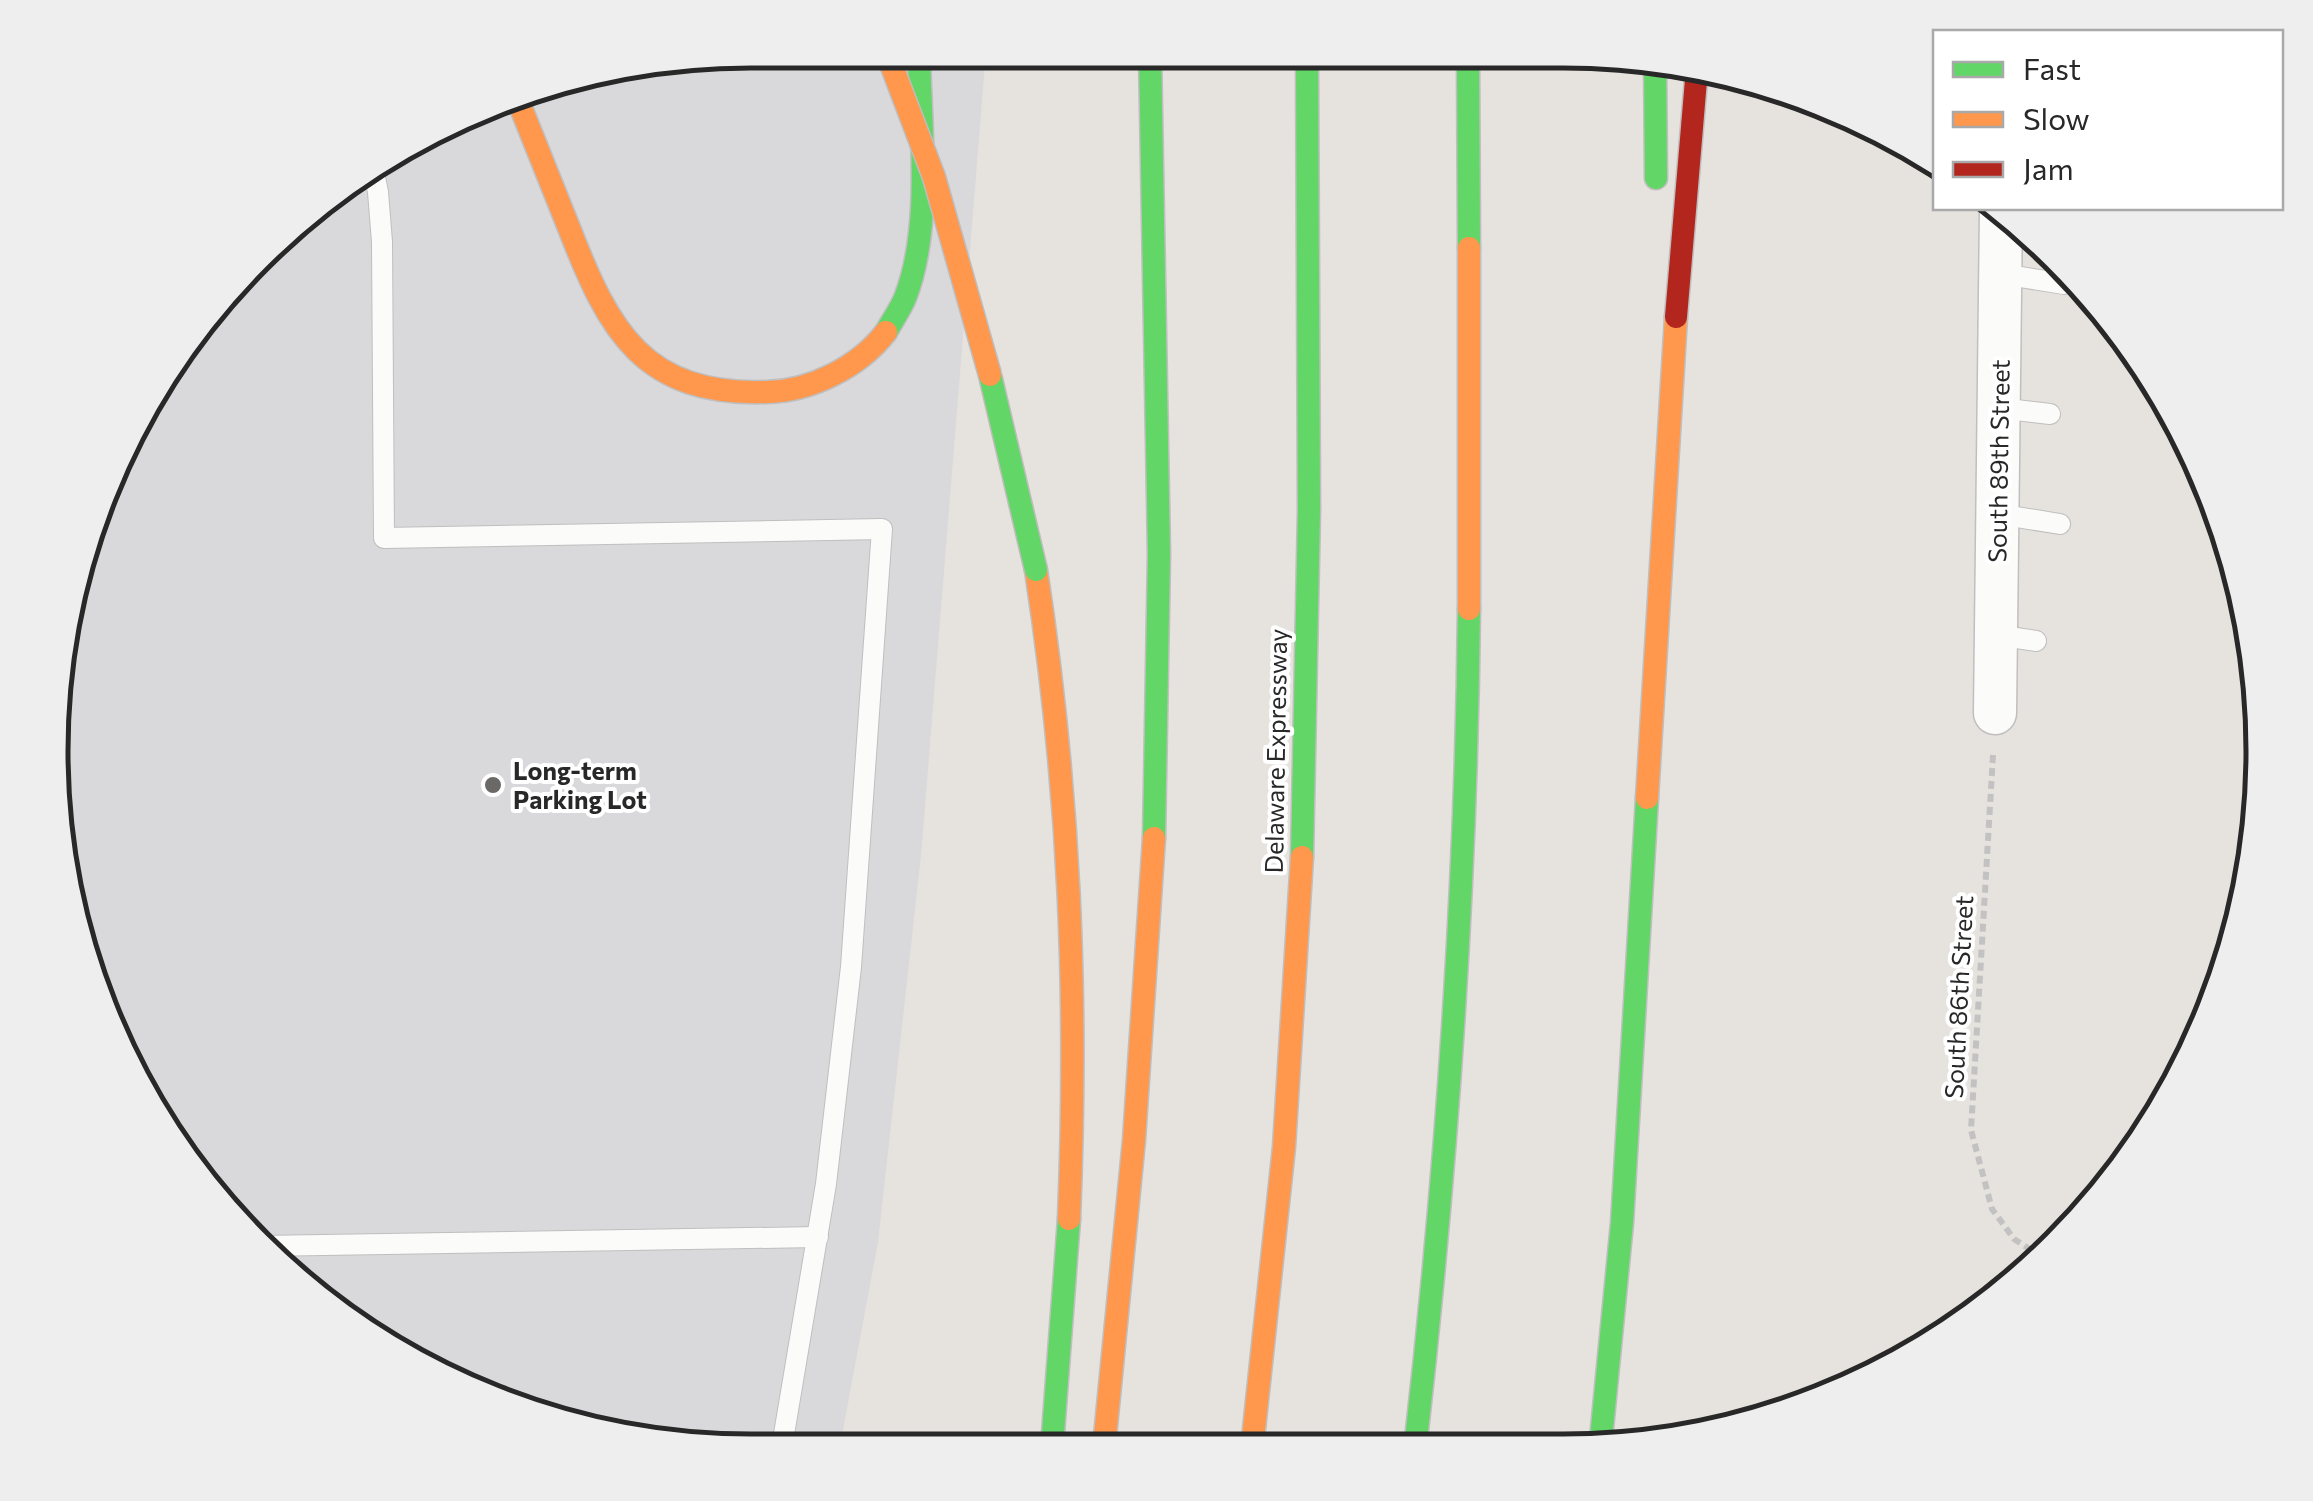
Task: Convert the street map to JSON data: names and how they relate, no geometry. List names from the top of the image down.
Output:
{
  "streets": {
    "main road": ["Delaware Expressway"],
    "street": ["South 89th Street"],
    "path": ["South 86th Street"]
  },
  "crossings": [
    ["South 89th Street", "South 86th Street"]
  ],
  "places": ["Long-term Parking Lot"],
  "legend": ["Fast", "Slow", "Jam"]
}
